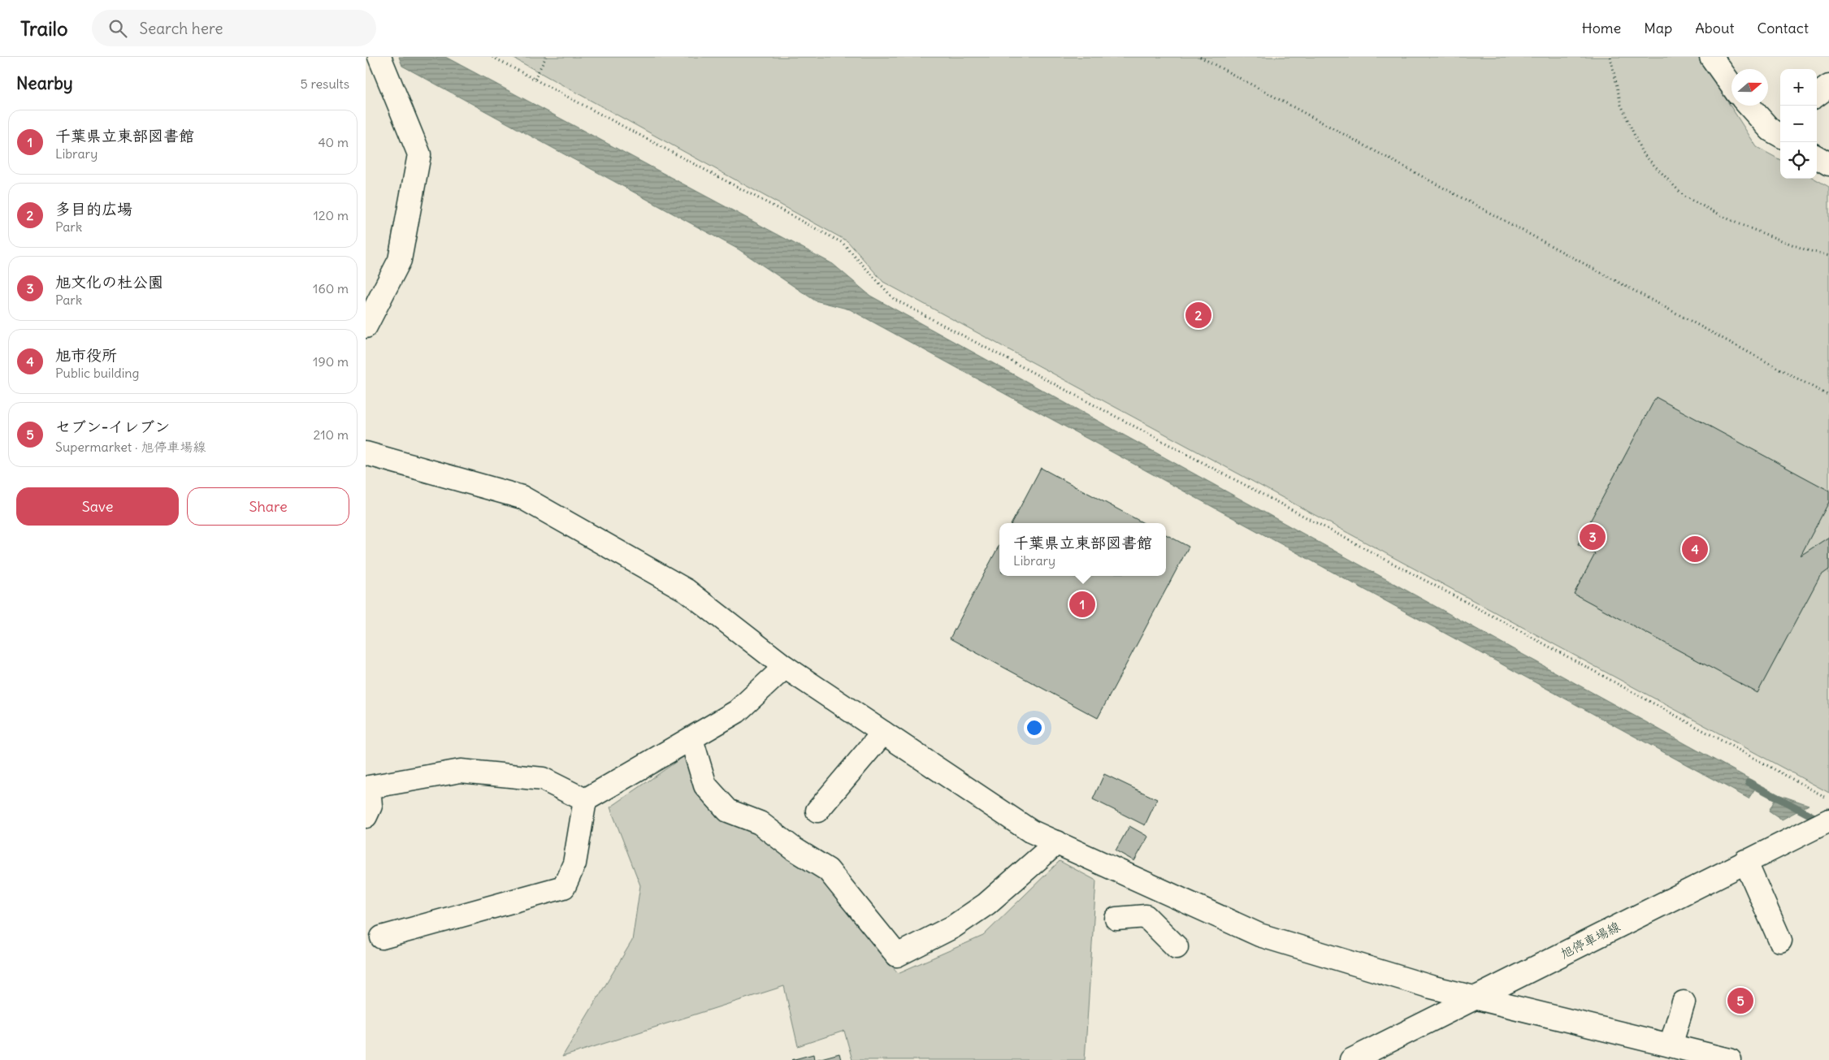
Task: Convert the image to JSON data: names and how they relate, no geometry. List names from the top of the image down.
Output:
{
  "streets": {
    "street": ["旭停車場線"]
  },
  "north": "right",
  "page": {
    "header": "Trailo",
    "search": "Search here",
    "nav": [
      "Home",
      "Map",
      "About",
      "Contact"
    ],
    "heading": ["Nearby", "5 results"],
    "map_buttons": ["+", "−"],
    "list": [
      {
        "mark": "1",
        "name": "千葉県立東部図書館",
        "note": "Library",
        "value": "40 m"
      },
      {
        "mark": "2",
        "name": "多目的広場",
        "note": "Park",
        "value": "120 m"
      },
      {
        "mark": "3",
        "name": "旭文化の杜公園",
        "note": "Park",
        "value": "160 m"
      },
      {
        "mark": "4",
        "name": "旭市役所",
        "note": "Public building",
        "value": "190 m"
      },
      {
        "mark": "5",
        "name": "セブン-イレブン",
        "note": "Supermarket · 旭停車場線",
        "value": "210 m"
      }
    ],
    "pins": [
      "2",
      "3",
      "4",
      "1",
      "5"
    ],
    "buttons": ["Save", "Share"],
    "popup": ["千葉県立東部図書館", "Library"]
  }
}
